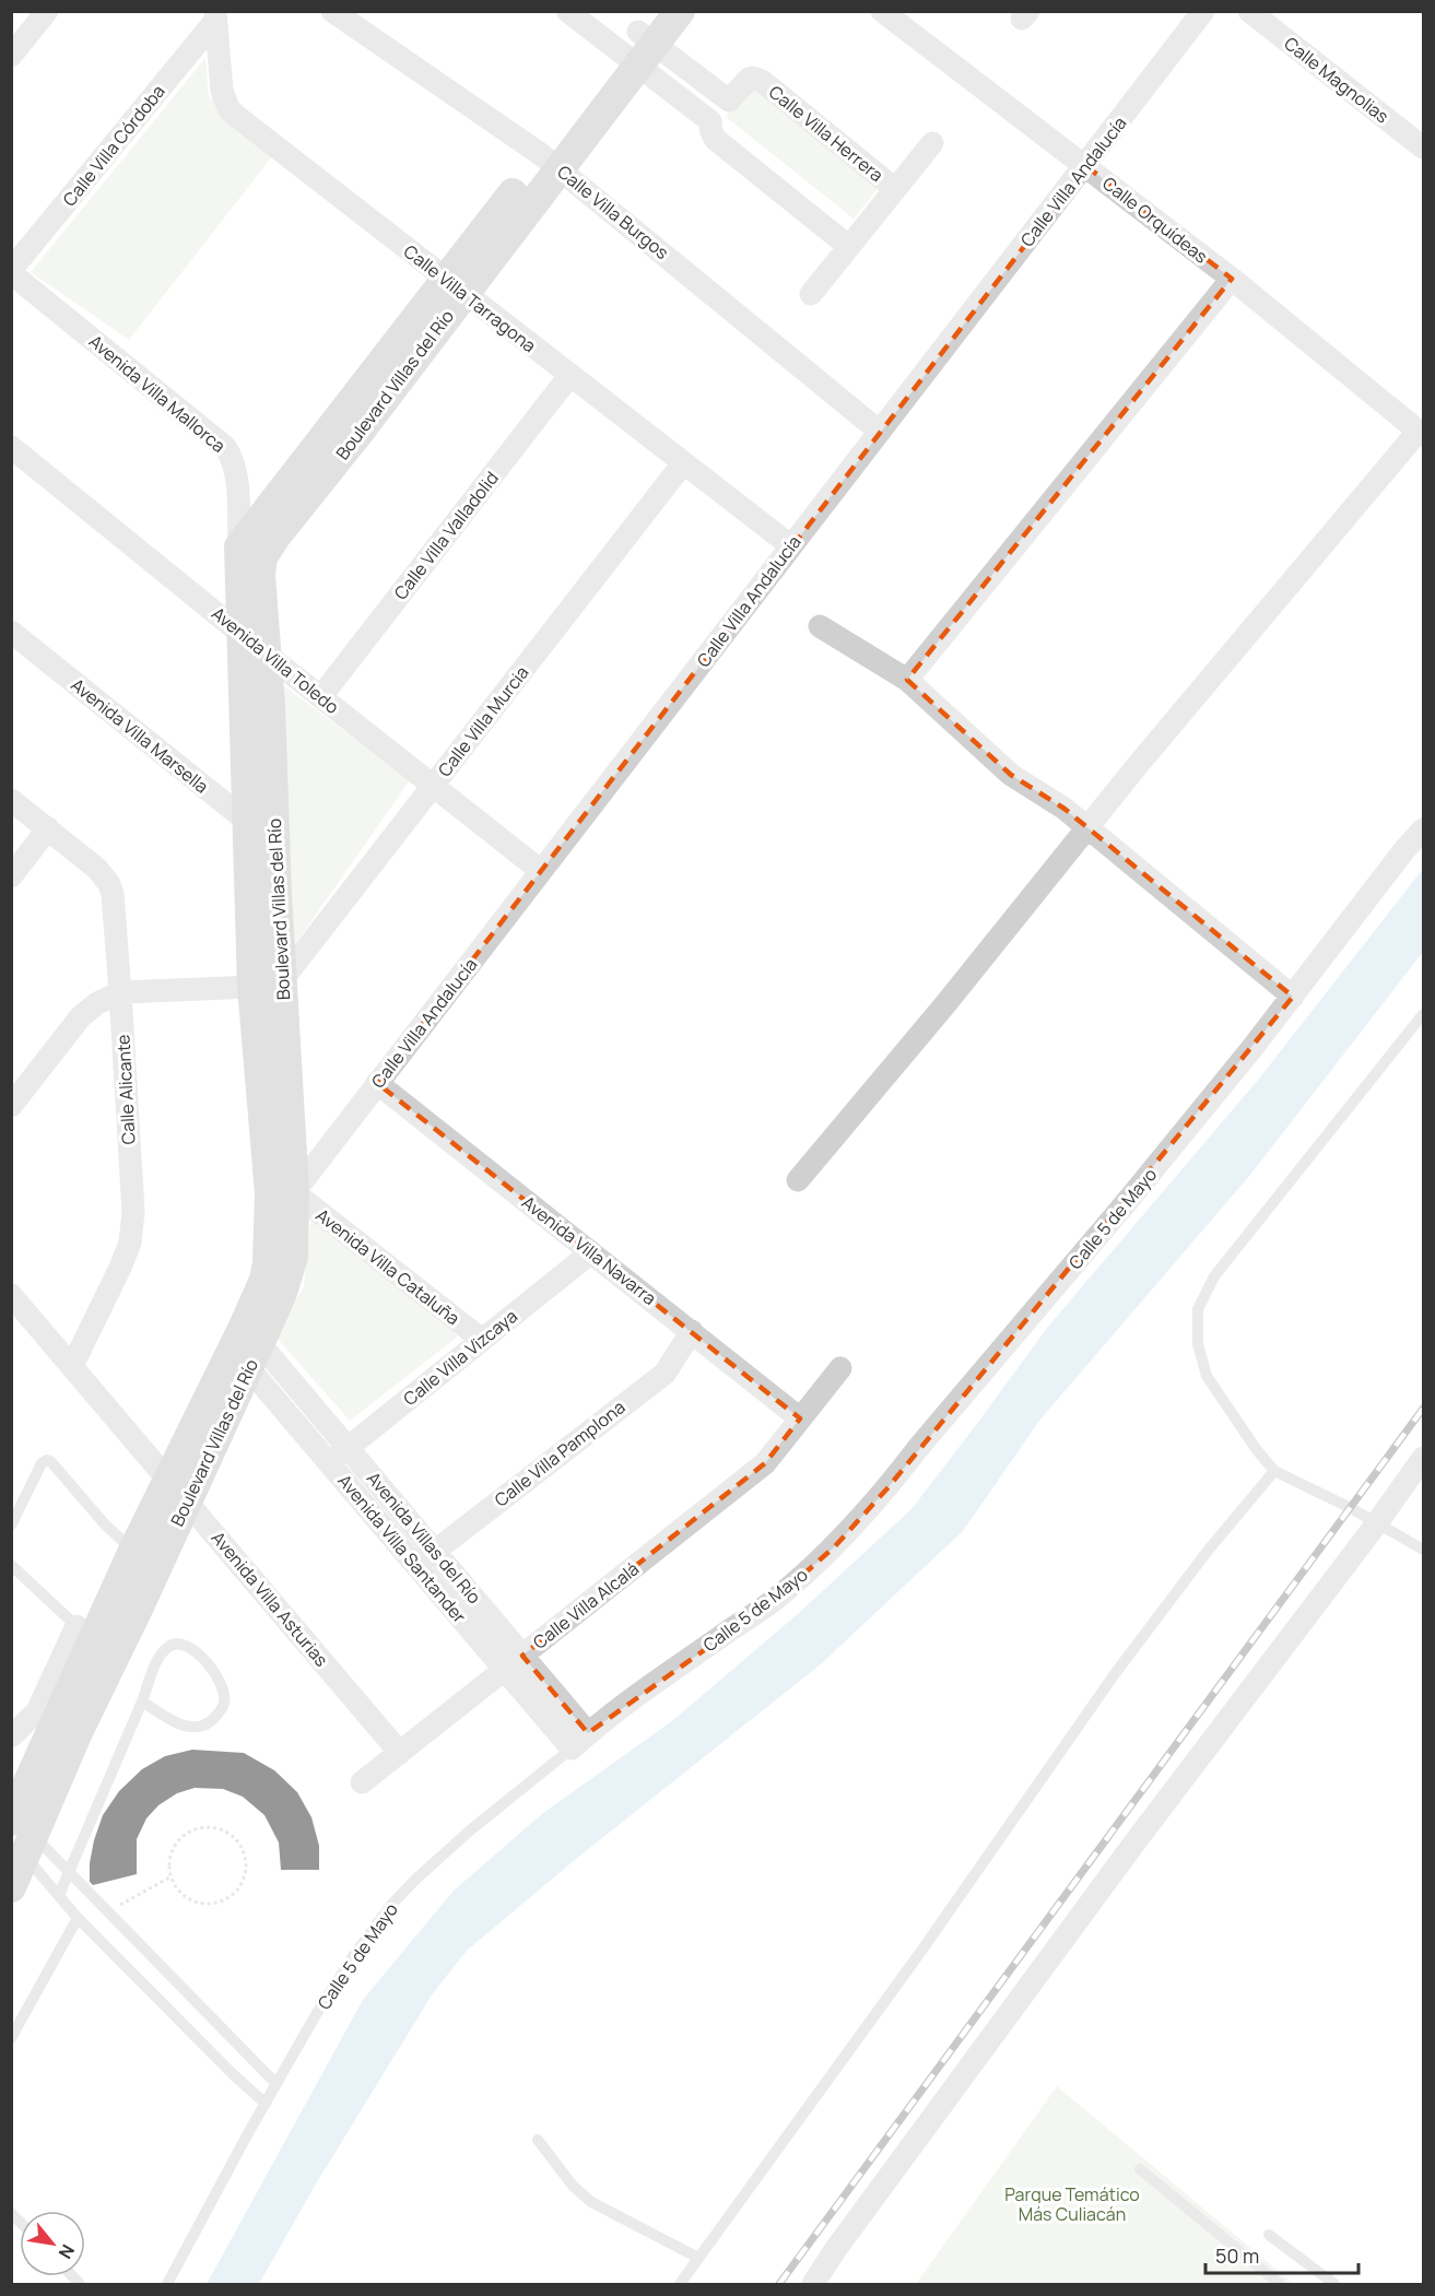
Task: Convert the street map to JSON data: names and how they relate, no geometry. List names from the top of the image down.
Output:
{
  "streets": {
    "street": [
      "Calle Magnolias",
      "Calle Villa Herrera",
      "Calle Villa Córdoba",
      "Calle Villa Andalucía",
      "Calle Villa Burgos",
      "Calle Orquídeas",
      "Calle Villa Tarragona",
      "Boulevard Villas del Río",
      "Avenida Villa Mallorca",
      "Calle Villa Valladolid",
      "Avenida Villa Toledo",
      "Calle Villa Murcia",
      "Avenida Villa Marsella",
      "Calle Alicante",
      "Calle 5 de Mayo",
      "Avenida Villa Navarra",
      "Avenida Villa Cataluña",
      "Calle Villa Vizcaya",
      "Calle Villa Pamplona",
      "Avenida Villas del Río",
      "Avenida Villa Santander",
      "Avenida Villa Asturias",
      "Calle Villa Alcalá"
    ]
  },
  "crossings": [
    ["Calle Villa Herrera", "Boulevard Villas del Río"],
    ["Calle Villa Córdoba", "Calle Villa Tarragona"],
    ["Calle Villa Córdoba", "Avenida Villa Mallorca"],
    ["Calle Villa Andalucía", "Calle Villa Burgos"],
    ["Calle Villa Andalucía", "Calle Orquídeas"],
    ["Calle Villa Andalucía", "Calle Villa Tarragona"],
    ["Calle Villa Andalucía", "Boulevard Villas del Río"],
    ["Calle Villa Andalucía", "Avenida Villa Toledo"],
    ["Calle Villa Andalucía", "Avenida Villa Navarra"],
    ["Calle Villa Andalucía", "Avenida Villa Cataluña"],
    ["Calle Villa Burgos", "Boulevard Villas del Río"],
    ["Calle Villa Tarragona", "Boulevard Villas del Río"],
    ["Calle Villa Tarragona", "Calle Villa Valladolid"],
    ["Calle Villa Tarragona", "Calle Villa Murcia"],
    ["Boulevard Villas del Río", "Avenida Villa Mallorca"],
    ["Boulevard Villas del Río", "Avenida Villa Toledo"],
    ["Boulevard Villas del Río", "Calle Villa Murcia"],
    ["Boulevard Villas del Río", "Avenida Villa Marsella"],
    ["Boulevard Villas del Río", "Avenida Villa Cataluña"],
    ["Boulevard Villas del Río", "Avenida Villas del Río"],
    ["Boulevard Villas del Río", "Avenida Villa Santander"],
    ["Boulevard Villas del Río", "Avenida Villa Asturias"],
    ["Calle Villa Valladolid", "Avenida Villa Toledo"],
    ["Avenida Villa Toledo", "Calle Villa Murcia"],
    ["Calle Alicante", "Avenida Villa Asturias"],
    ["Calle 5 de Mayo", "Avenida Villas del Río"],
    ["Calle 5 de Mayo", "Avenida Villa Santander"],
    ["Avenida Villa Navarra", "Calle Villa Vizcaya"],
    ["Avenida Villa Navarra", "Calle Villa Pamplona"],
    ["Avenida Villa Navarra", "Calle Villa Alcalá"],
    ["Avenida Villa Cataluña", "Calle Villa Vizcaya"],
    ["Calle Villa Vizcaya", "Avenida Villas del Río"],
    ["Calle Villa Vizcaya", "Avenida Villa Santander"],
    ["Calle Villa Pamplona", "Avenida Villas del Río"],
    ["Calle Villa Pamplona", "Avenida Villa Santander"],
    ["Avenida Villas del Río", "Avenida Villa Santander"],
    ["Avenida Villas del Río", "Calle Villa Alcalá"],
    ["Avenida Villa Santander", "Calle Villa Alcalá"],
    ["Avenida Villa Asturias", "Calle Villa Alcalá"]
  ],
  "parks": ["Parque Temático Más Culiacán"],
  "scale_bar": "50 m",
  "north": "bottom right"
}
